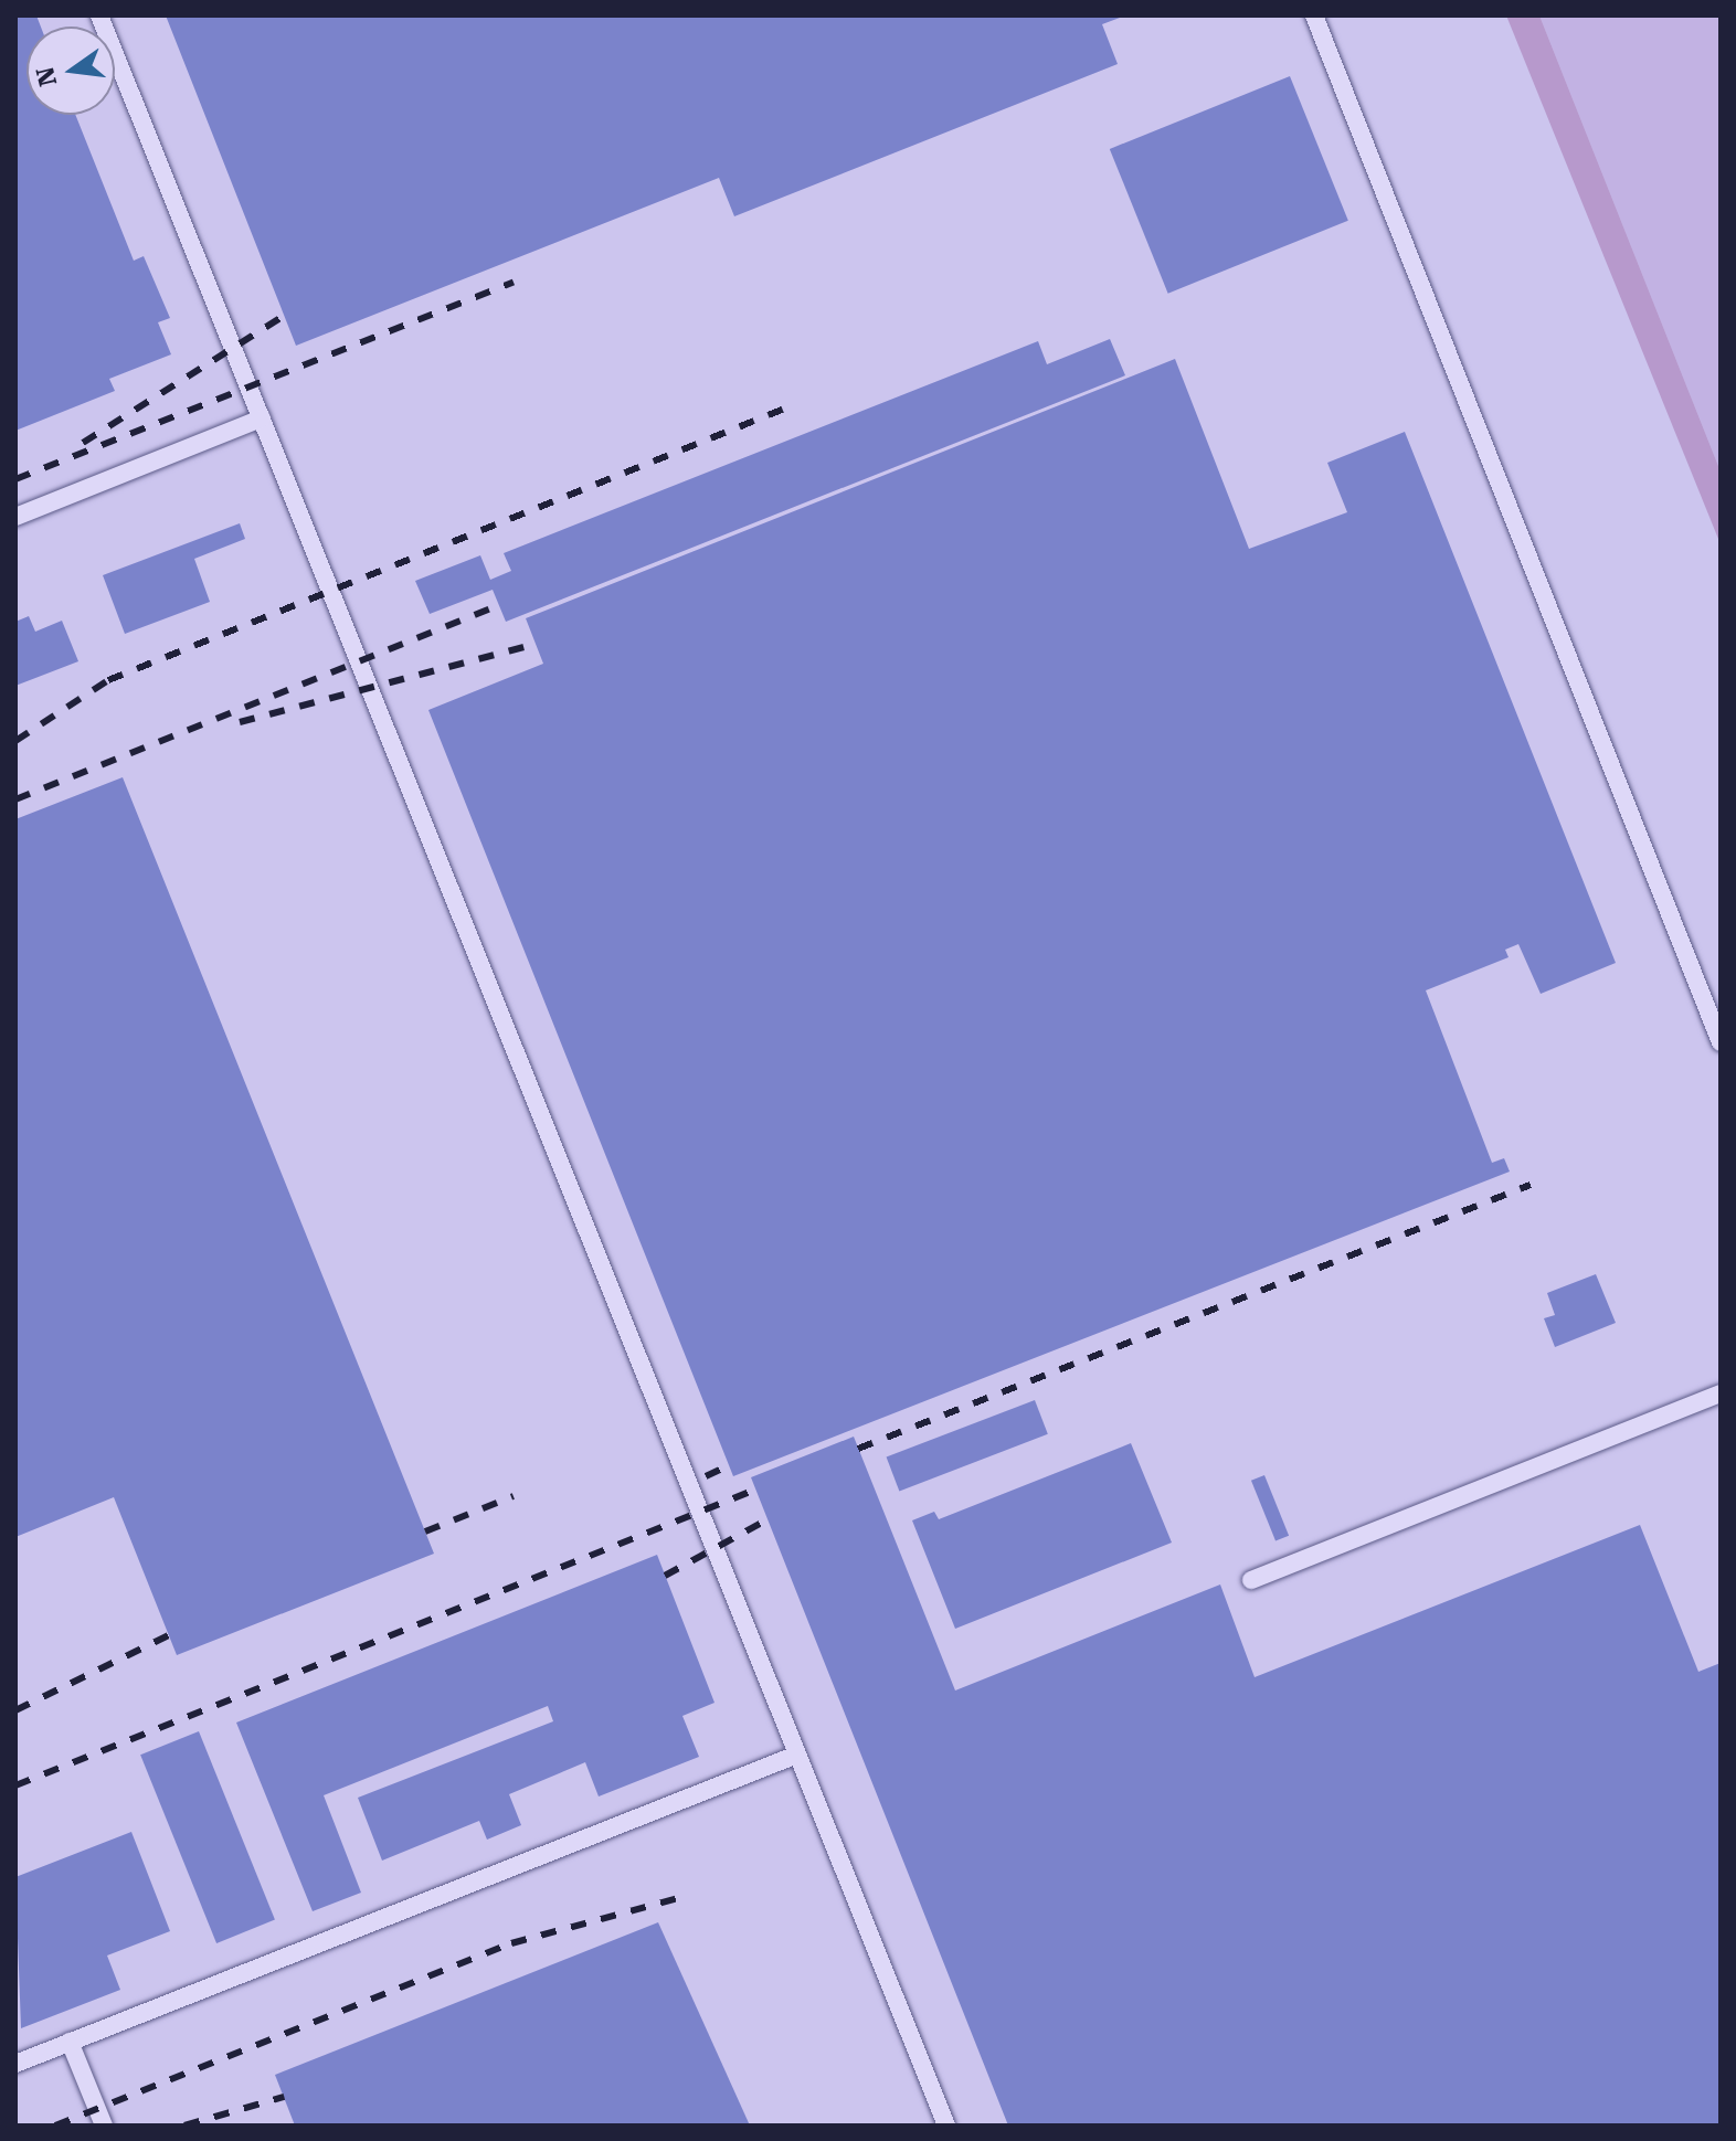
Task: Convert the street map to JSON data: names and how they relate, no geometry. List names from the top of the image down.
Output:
{
  "north": "left"
}
